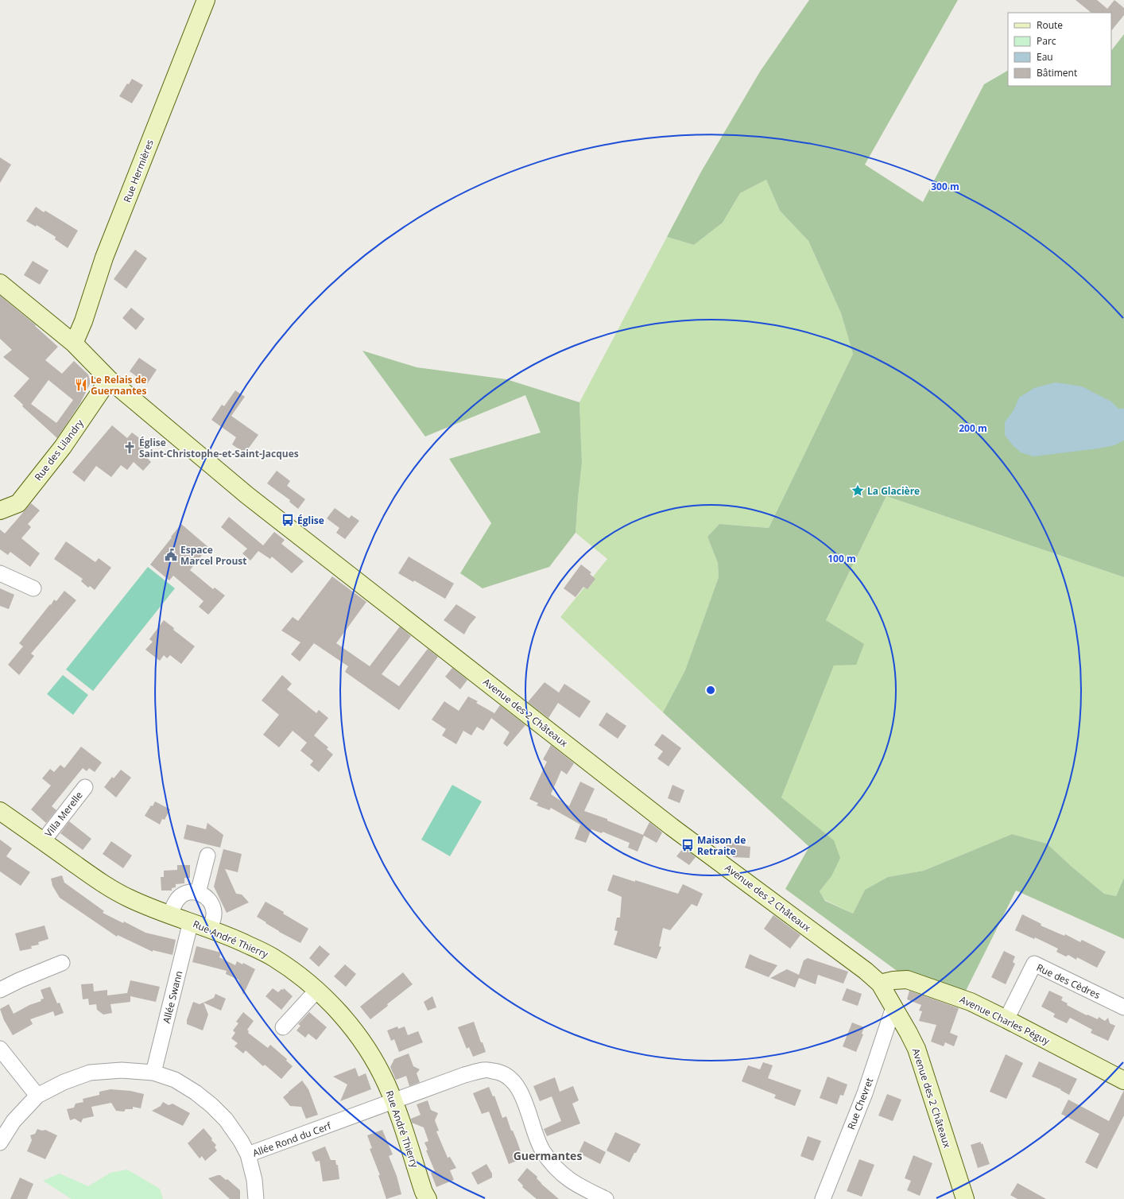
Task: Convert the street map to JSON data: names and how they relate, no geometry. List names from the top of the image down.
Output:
{
  "streets": {
    "main road": [
      "Rue Hermières",
      "Rue des Lilandry",
      "Avenue des 2 Châteaux",
      "Rue André Thierry",
      "Avenue Charles Péguy"
    ],
    "street": [
      "Villa Merelle",
      "Rue des Cèdres",
      "Allée Swann",
      "Rue Chevret",
      "Allée Rond du Cerf"
    ]
  },
  "crossings": [
    ["Rue Hermières", "Avenue des 2 Châteaux"],
    ["Rue des Lilandry", "Avenue des 2 Châteaux"],
    ["Avenue des 2 Châteaux", "Avenue Charles Péguy"],
    ["Avenue des 2 Châteaux", "Rue Chevret"],
    ["Villa Merelle", "Rue André Thierry"],
    ["Rue André Thierry", "Allée Swann"],
    ["Rue André Thierry", "Allée Rond du Cerf"],
    ["Rue des Cèdres", "Avenue Charles Péguy"],
    ["Allée Swann", "Allée Rond du Cerf"]
  ],
  "districts": ["Guermantes"],
  "places": {
    "restaurant": ["Le Relais de Guernantes"],
    "church": ["Église Saint-Christophe-et-Saint-Jacques"],
    "place": ["La Glacière"],
    "bus stop": ["Église", "Maison de Retraite"],
    "public building": ["Espace Marcel Proust"]
  },
  "legend": [
    "Route",
    "Parc",
    "Eau",
    "Bâtiment"
  ],
  "rings": ["300 m", "200 m", "100 m"]
}
